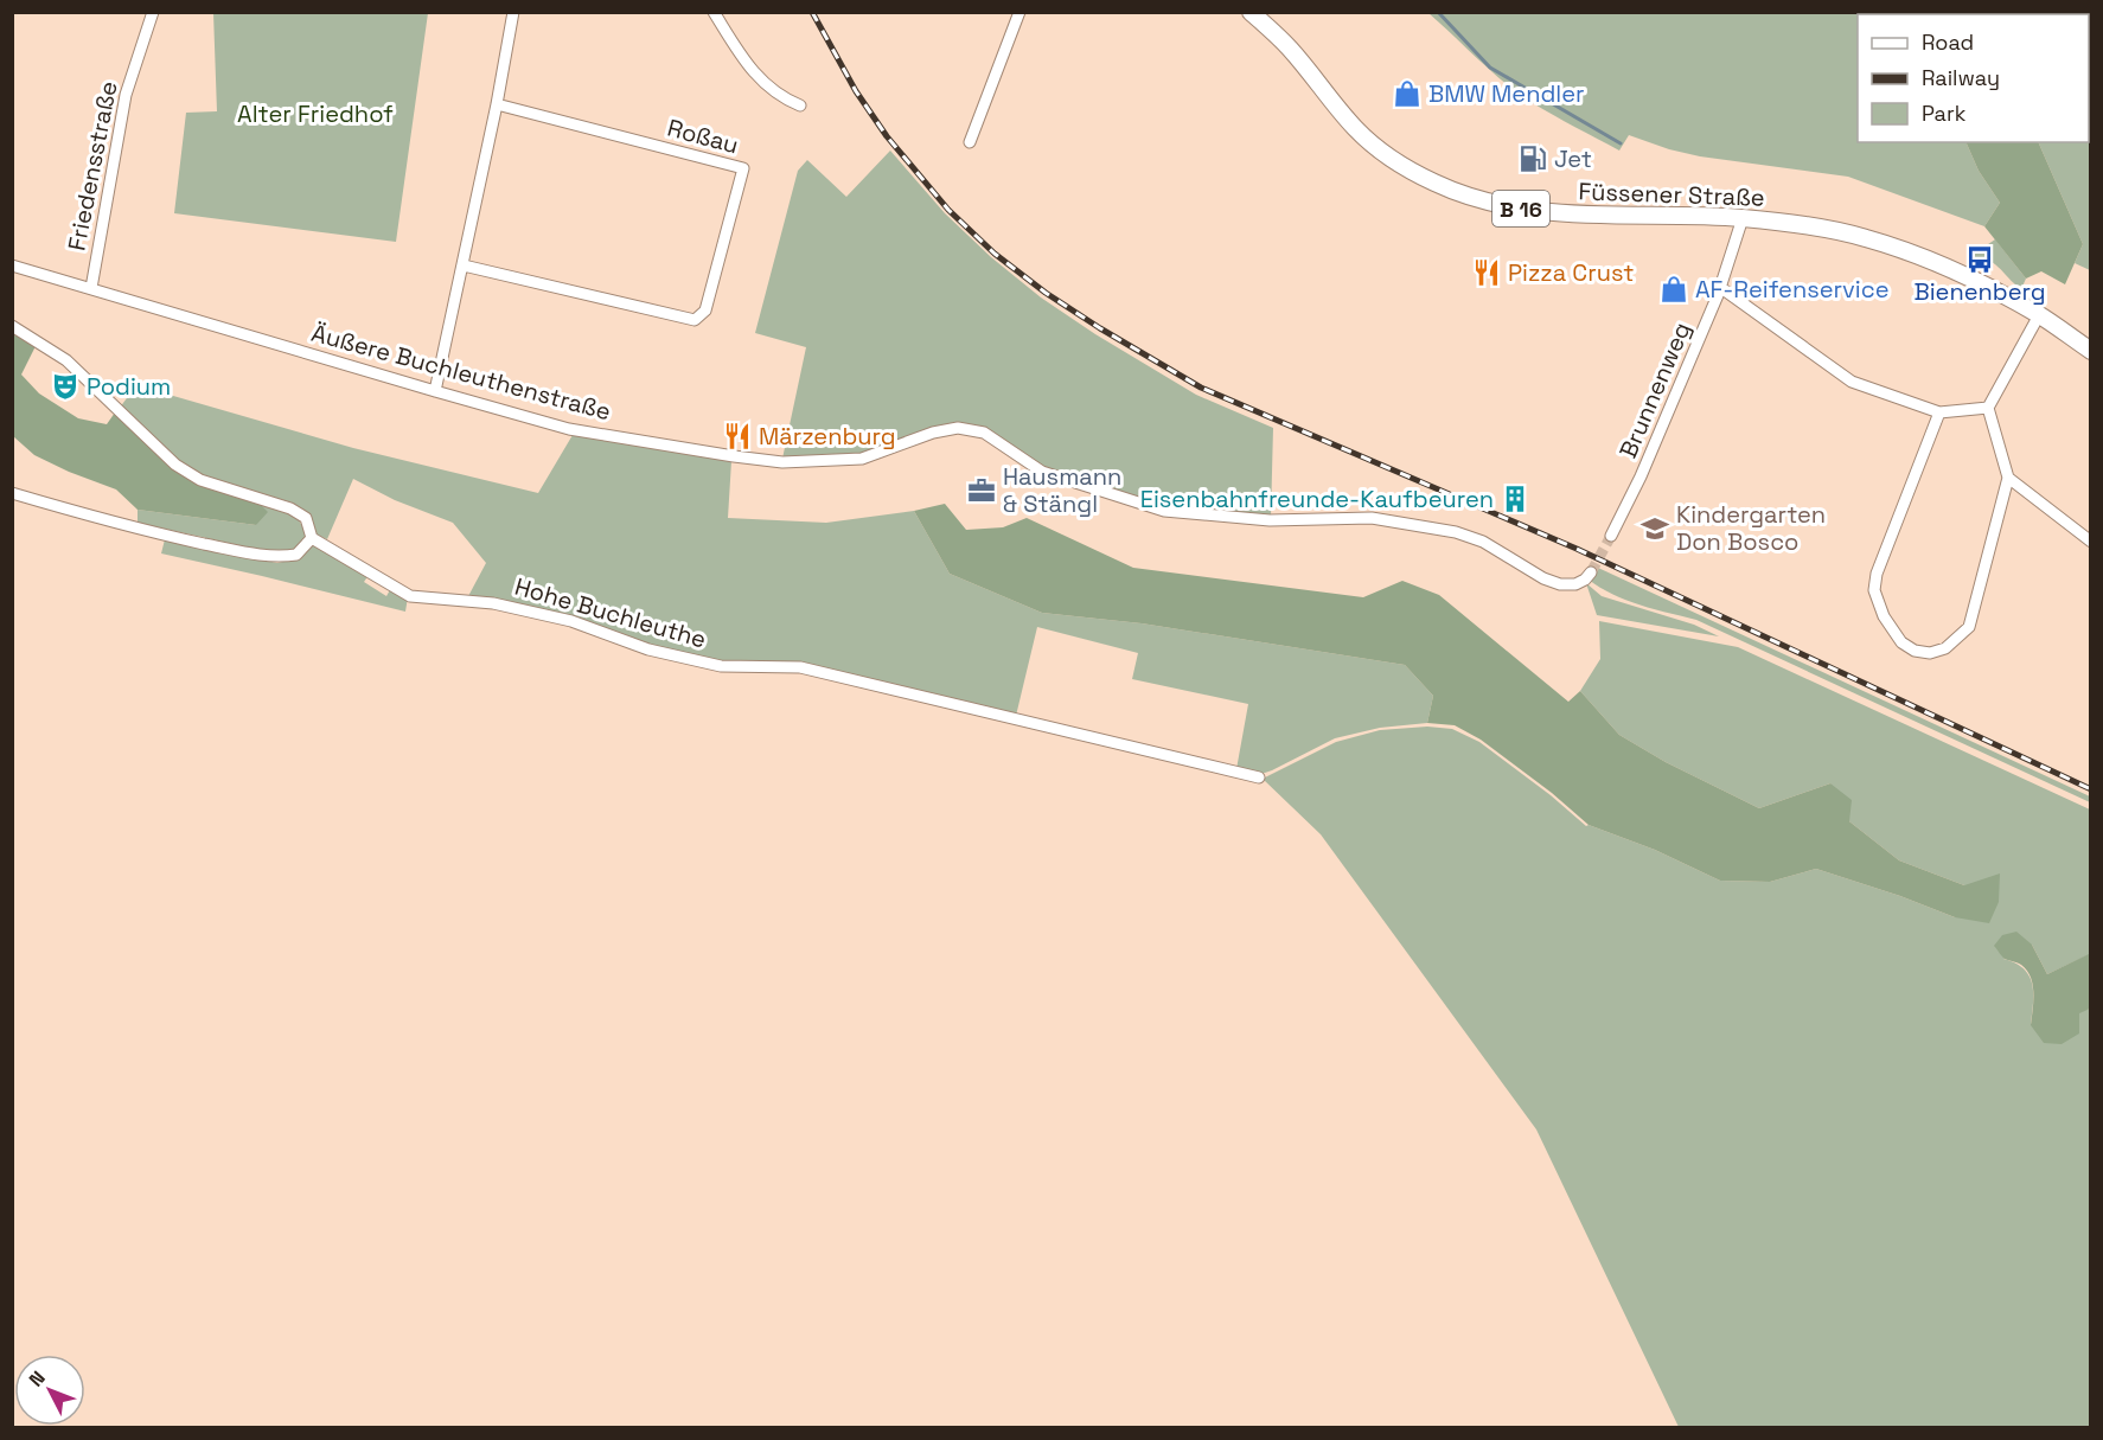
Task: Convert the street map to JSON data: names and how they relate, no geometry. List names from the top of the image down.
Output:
{
  "streets": {
    "main road": ["Füssener Straße", "B 16"],
    "street": [
      "Roßau",
      "Friedensstraße",
      "Äußere Buchleuthenstraße",
      "Brunnenweg",
      "Hohe Buchleuthe"
    ]
  },
  "crossings": [
    ["Friedensstraße", "Äußere Buchleuthenstraße"],
    ["Füssener Straße", "Brunnenweg"]
  ],
  "parks": ["Alter Friedhof"],
  "places": {
    "shop": ["BMW Mendler", "AF-Reifenservice"],
    "fuel station": ["Jet"],
    "bus stop": ["Bienenberg"],
    "restaurant": ["Pizza Crust", "Märzenburg"],
    "theatre": ["Podium"],
    "office": ["Hausmann & Stängl"],
    "building": ["Eisenbahnfreunde-Kaufbeuren"],
    "school or university": ["Kindergarten Don Bosco"]
  },
  "legend": ["Road", "Railway", "Park"],
  "north": "top left"
}
